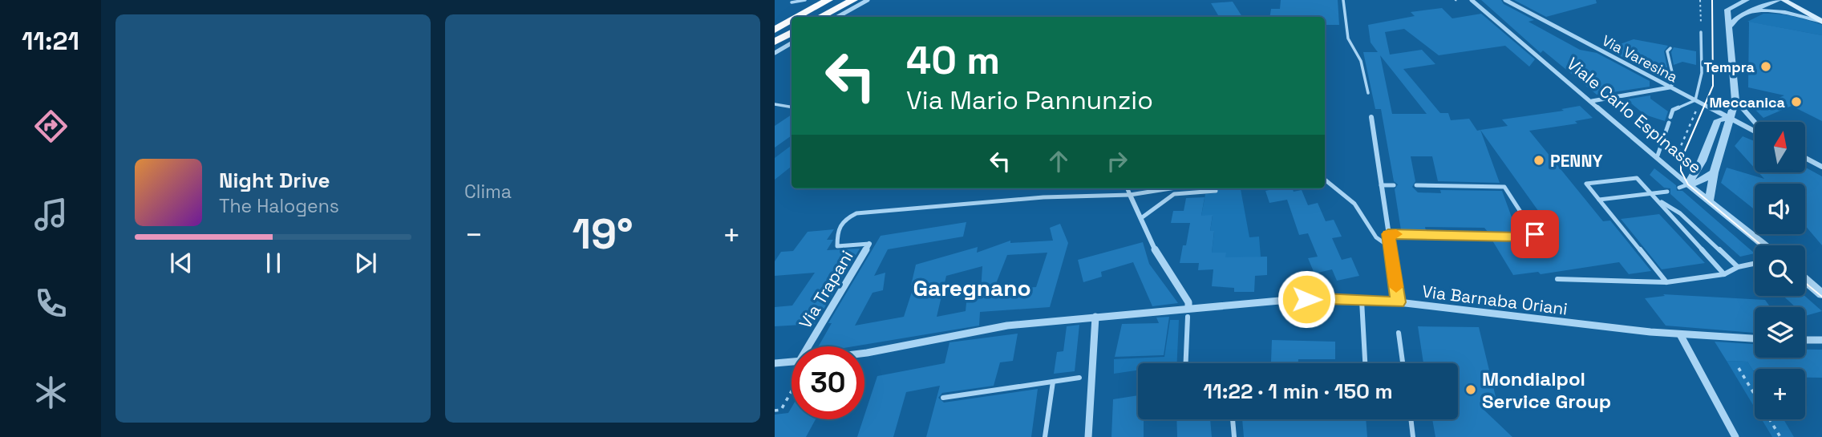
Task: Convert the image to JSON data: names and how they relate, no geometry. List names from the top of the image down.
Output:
{
  "streets": {
    "street": [
      "Via Varesina",
      "Viale Carlo Espinasse",
      "Via Trapani",
      "Via Barnaba Oriani"
    ]
  },
  "districts": ["Garegnano"],
  "places": [
    "Tempra",
    "Meccanica",
    "PENNY",
    "Mondialpol Service Group"
  ],
  "north": "top",
  "page": {
    "tabs": "11:21",
    "tile": "Clima",
    "turn": ["40 m", "Via Mario Pannunzio"],
    "map_buttons": "+",
    "song": ["Night Drive", "The Halogens"],
    "heat": ["−", "19°", "+"],
    "limit": "30",
    "trip": "11:22 · 1 min · 150 m"
  }
}
